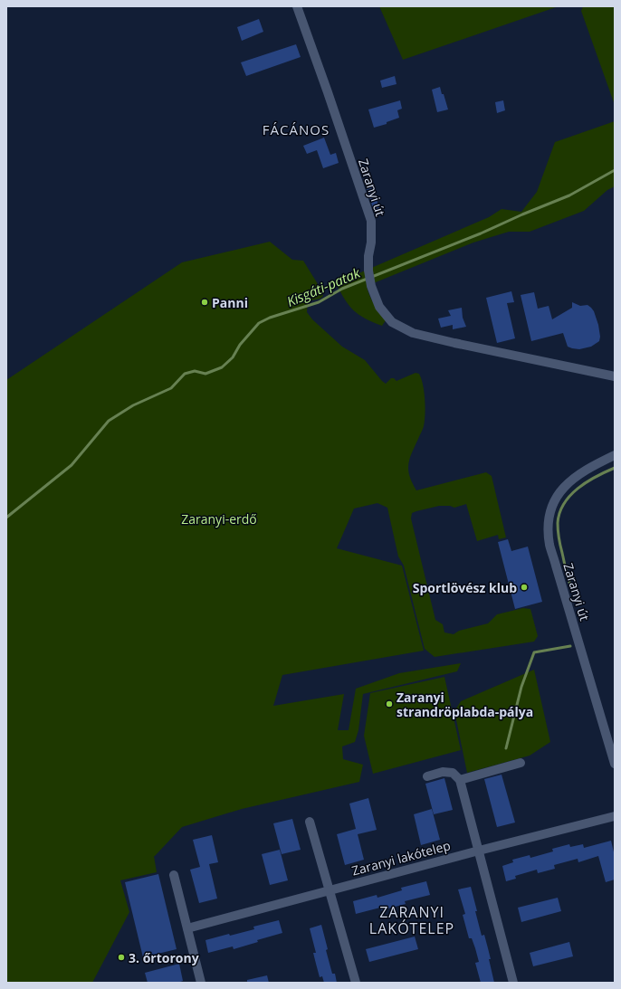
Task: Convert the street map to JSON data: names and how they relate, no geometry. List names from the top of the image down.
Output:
{
  "streets": {
    "street": ["Zaranyi út", "Zaranyi lakótelep"]
  },
  "districts": ["FÁCÁNOS", "ZARANYI LAKÓTELEP"],
  "water": ["Kisgáti-patak"],
  "parks": ["Zaranyi-erdő"],
  "places": [
    "Panni",
    "Sportlövész klub",
    "Zaranyi strandröplabda-pálya",
    "3. őrtorony"
  ]
}
